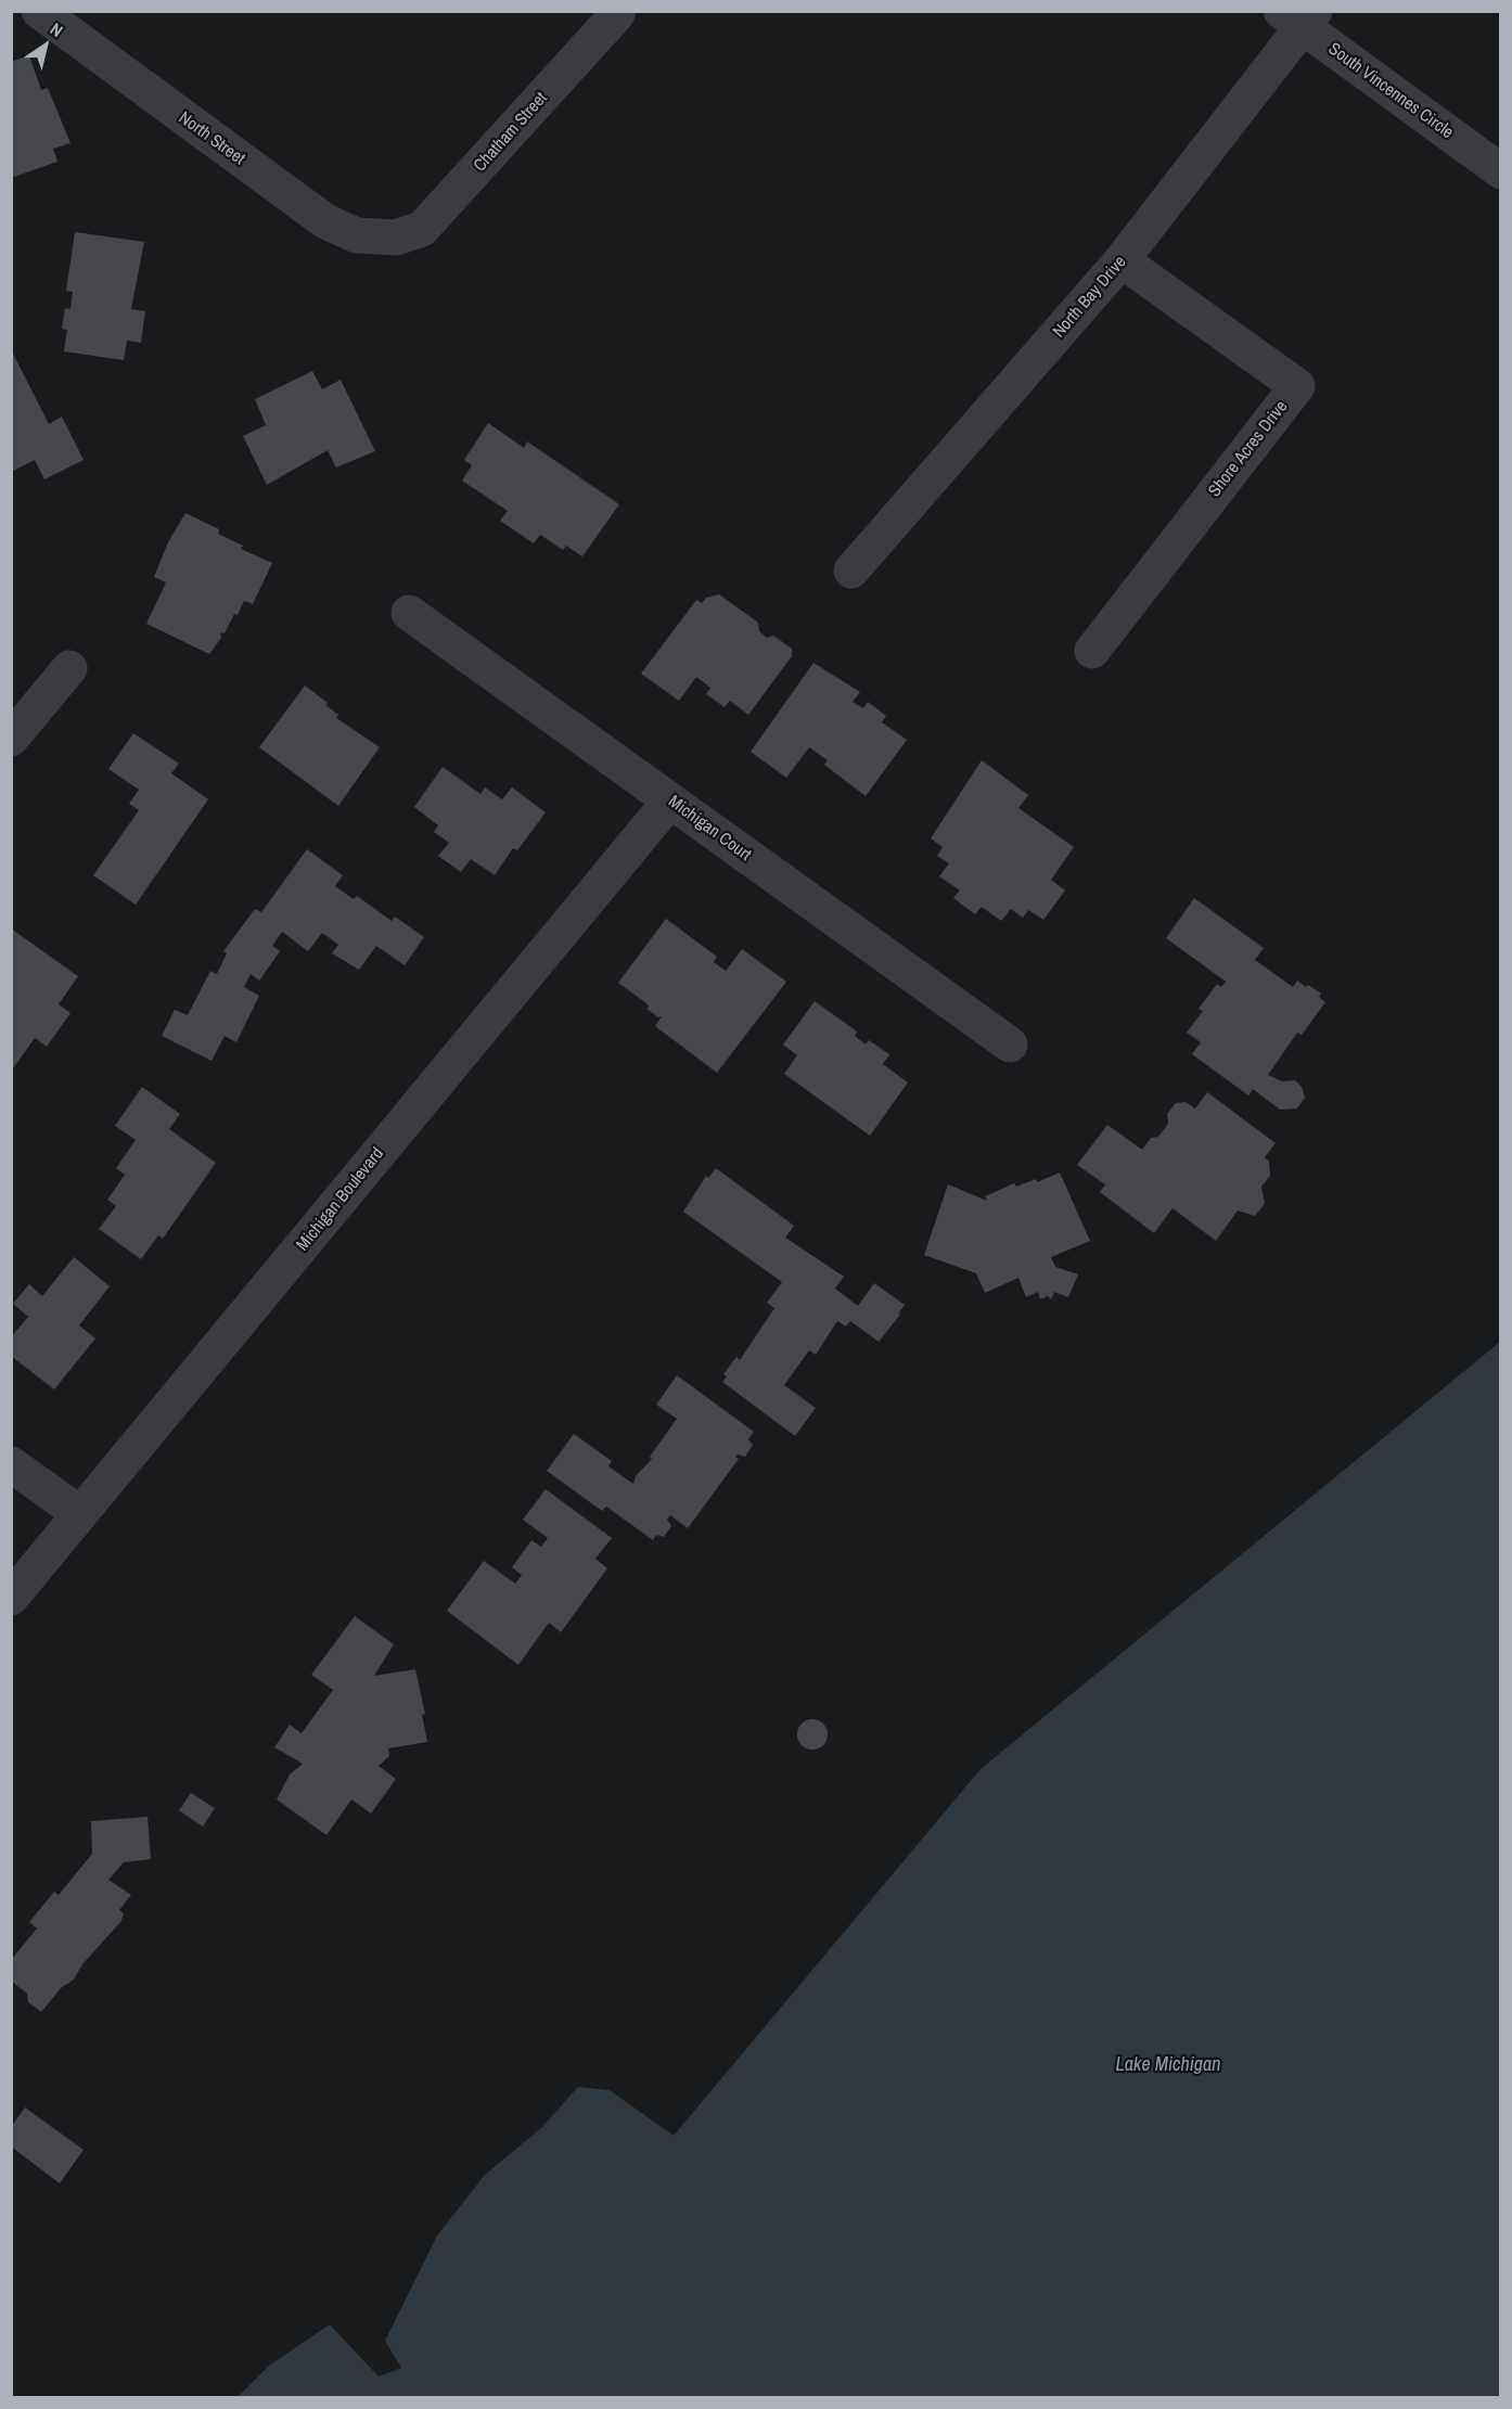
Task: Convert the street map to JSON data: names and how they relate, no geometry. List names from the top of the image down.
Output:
{
  "streets": {
    "street": [
      "South Vincennes Circle",
      "Chatham Street",
      "North Street",
      "North Bay Drive",
      "Shore Acres Drive",
      "Michigan Court",
      "Michigan Boulevard"
    ]
  },
  "crossings": [
    ["South Vincennes Circle", "North Bay Drive"],
    ["Chatham Street", "North Street"],
    ["North Bay Drive", "Shore Acres Drive"],
    ["Michigan Court", "Michigan Boulevard"]
  ],
  "water": ["Lake Michigan"],
  "north": "top right"
}
